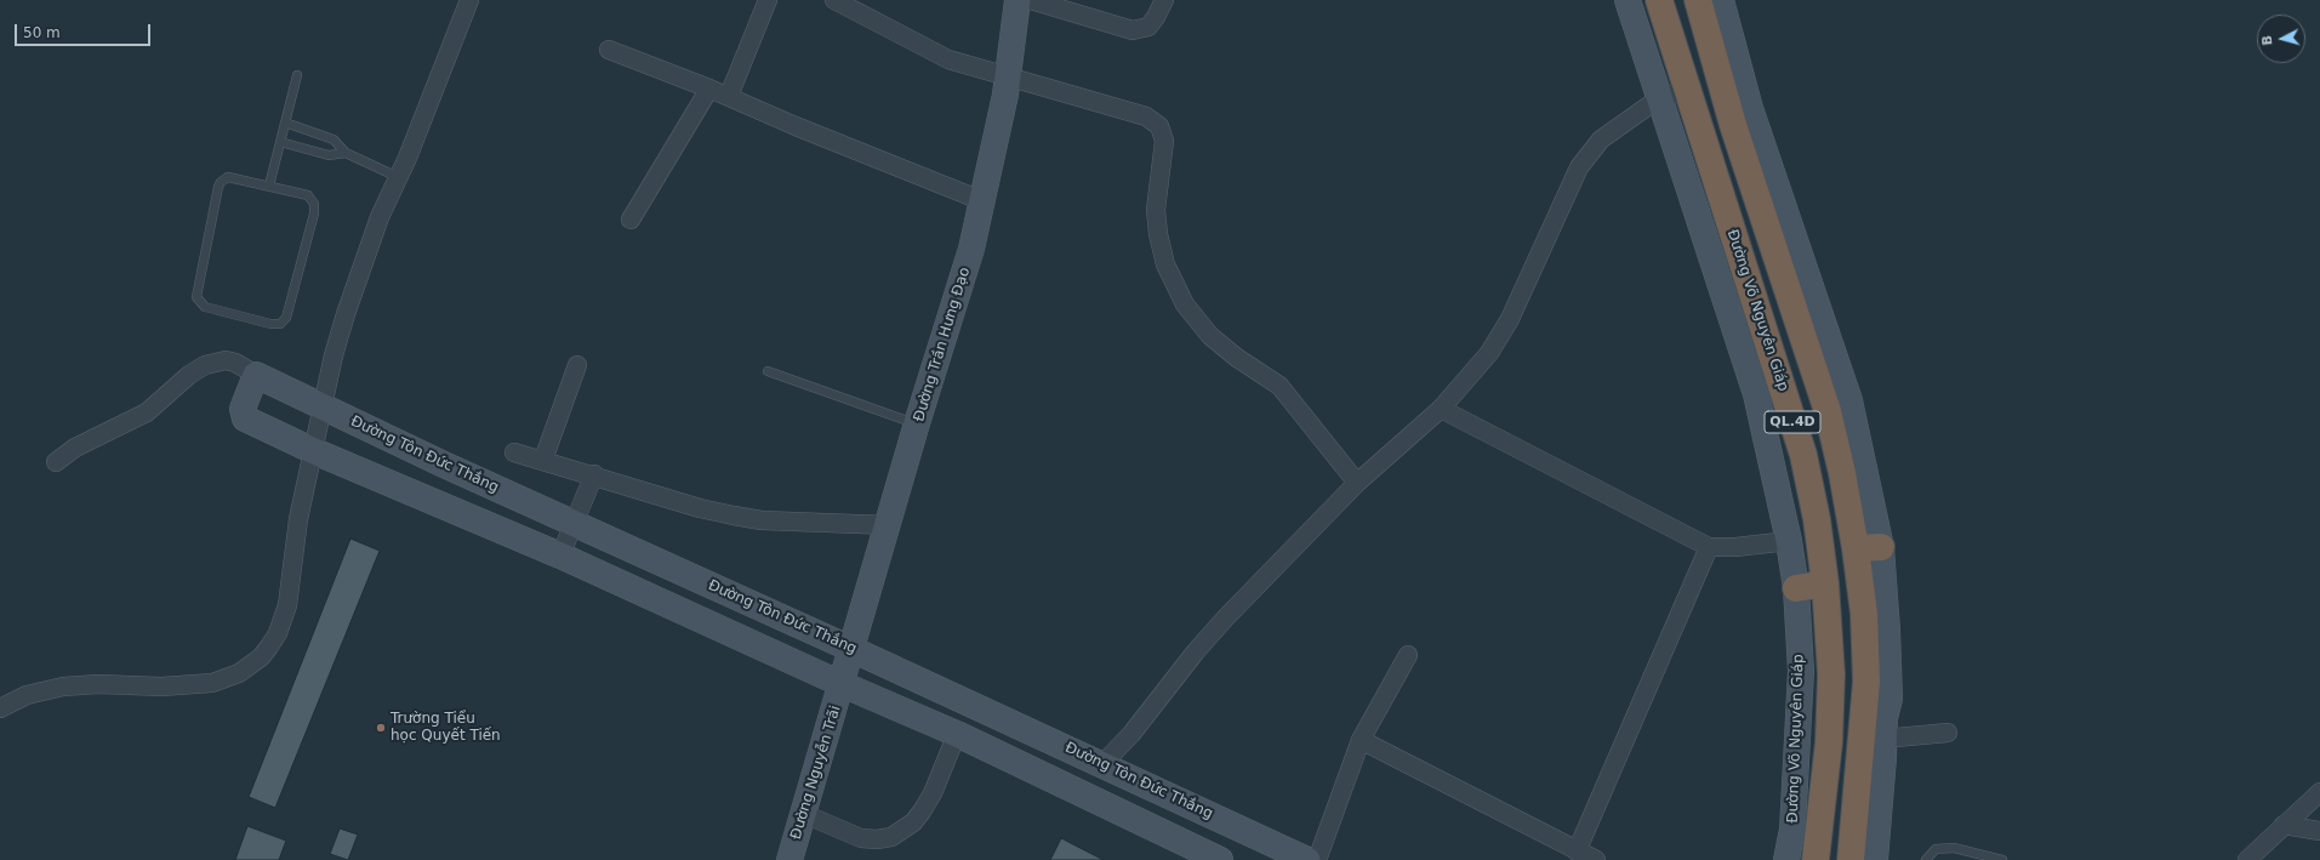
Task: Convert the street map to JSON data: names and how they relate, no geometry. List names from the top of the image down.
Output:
{
  "streets": {
    "highway": ["Đường Võ Nguyên Giáp", "QL.4D"],
    "street": ["Đường Trần Hưng Đạo", "Đường Tôn Đức Thắng", "Đường Nguyễn Trãi"]
  },
  "crossings": [
    ["Đường Trần Hưng Đạo", "Đường Tôn Đức Thắng"],
    ["Đường Trần Hưng Đạo", "Đường Nguyễn Trãi"]
  ],
  "places": ["Trường Tiểu học Quyết Tiến"],
  "scale_bar": "50 m",
  "north": "left"
}
